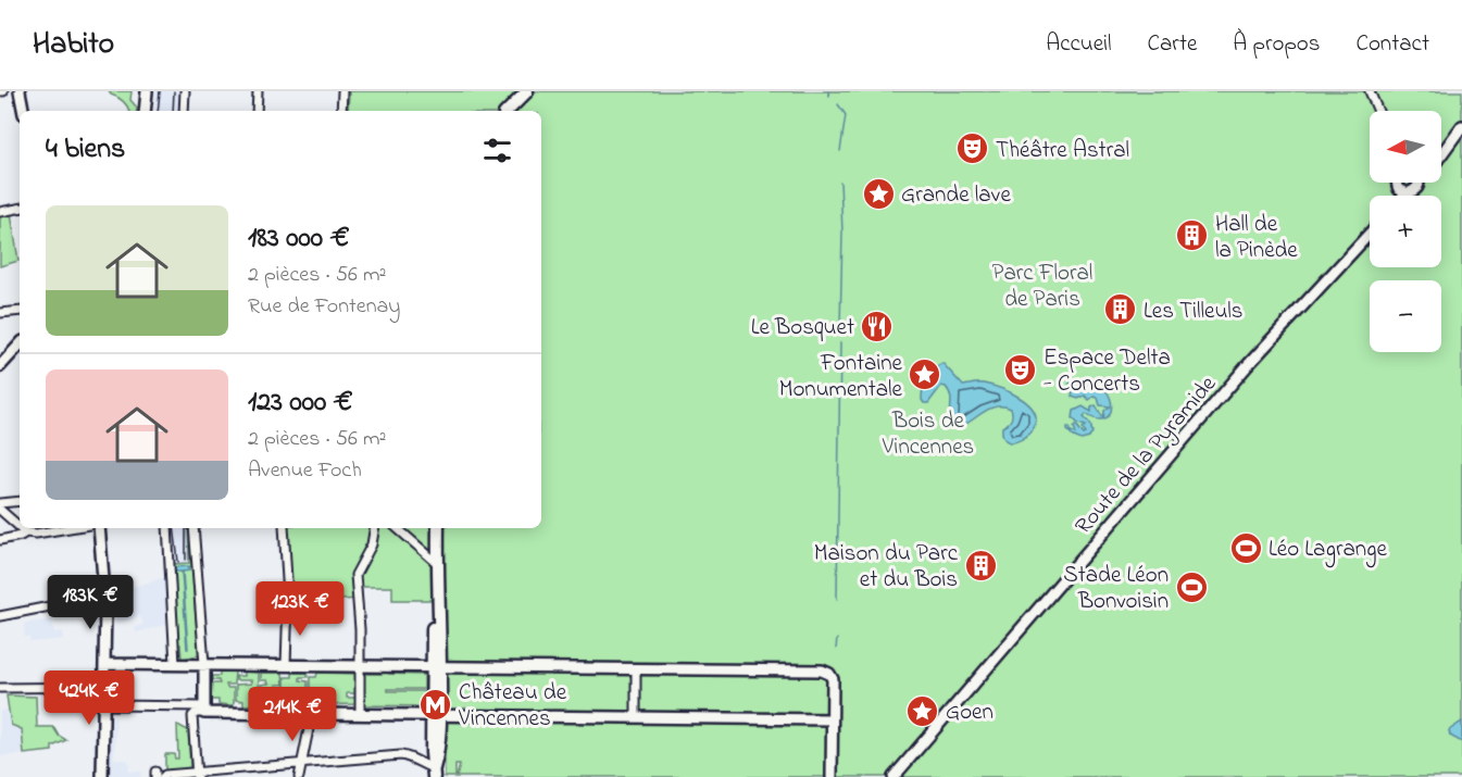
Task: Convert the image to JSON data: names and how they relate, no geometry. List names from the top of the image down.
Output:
{
  "streets": {
    "street": ["Route de la Pyramide"]
  },
  "parks": ["Parc Floral de Paris", "Bois de Vincennes"],
  "places": {
    "theatre": ["Théâtre Astral", "Espace Delta - Concerts"],
    "place": ["Grande lave", "Fontaine Monumentale", "Goen"],
    "building": ["Hall de la Pinède", "Les Tilleuls", "Maison du Parc et du Bois"],
    "restaurant": ["Le Bosquet"],
    "sports": ["Léo Lagrange", "Stade Léon Bonvoisin"],
    "metro station": ["Château de Vincennes"]
  },
  "north": "left",
  "page": {
    "header": "Habito",
    "nav": [
      "Accueil",
      "Carte",
      "À propos",
      "Contact"
    ],
    "map_buttons": ["+", "−"],
    "heading": "4 biens",
    "list": [
      {
        "name": "183 000 €",
        "note": "2 pièces · 56 m² · Rue de Fontenay"
      },
      {
        "name": "123 000 €",
        "note": "2 pièces · 56 m² · Avenue Foch"
      }
    ],
    "price": [
      "183K €",
      "123K €",
      "424K €",
      "214K €"
    ]
  }
}
